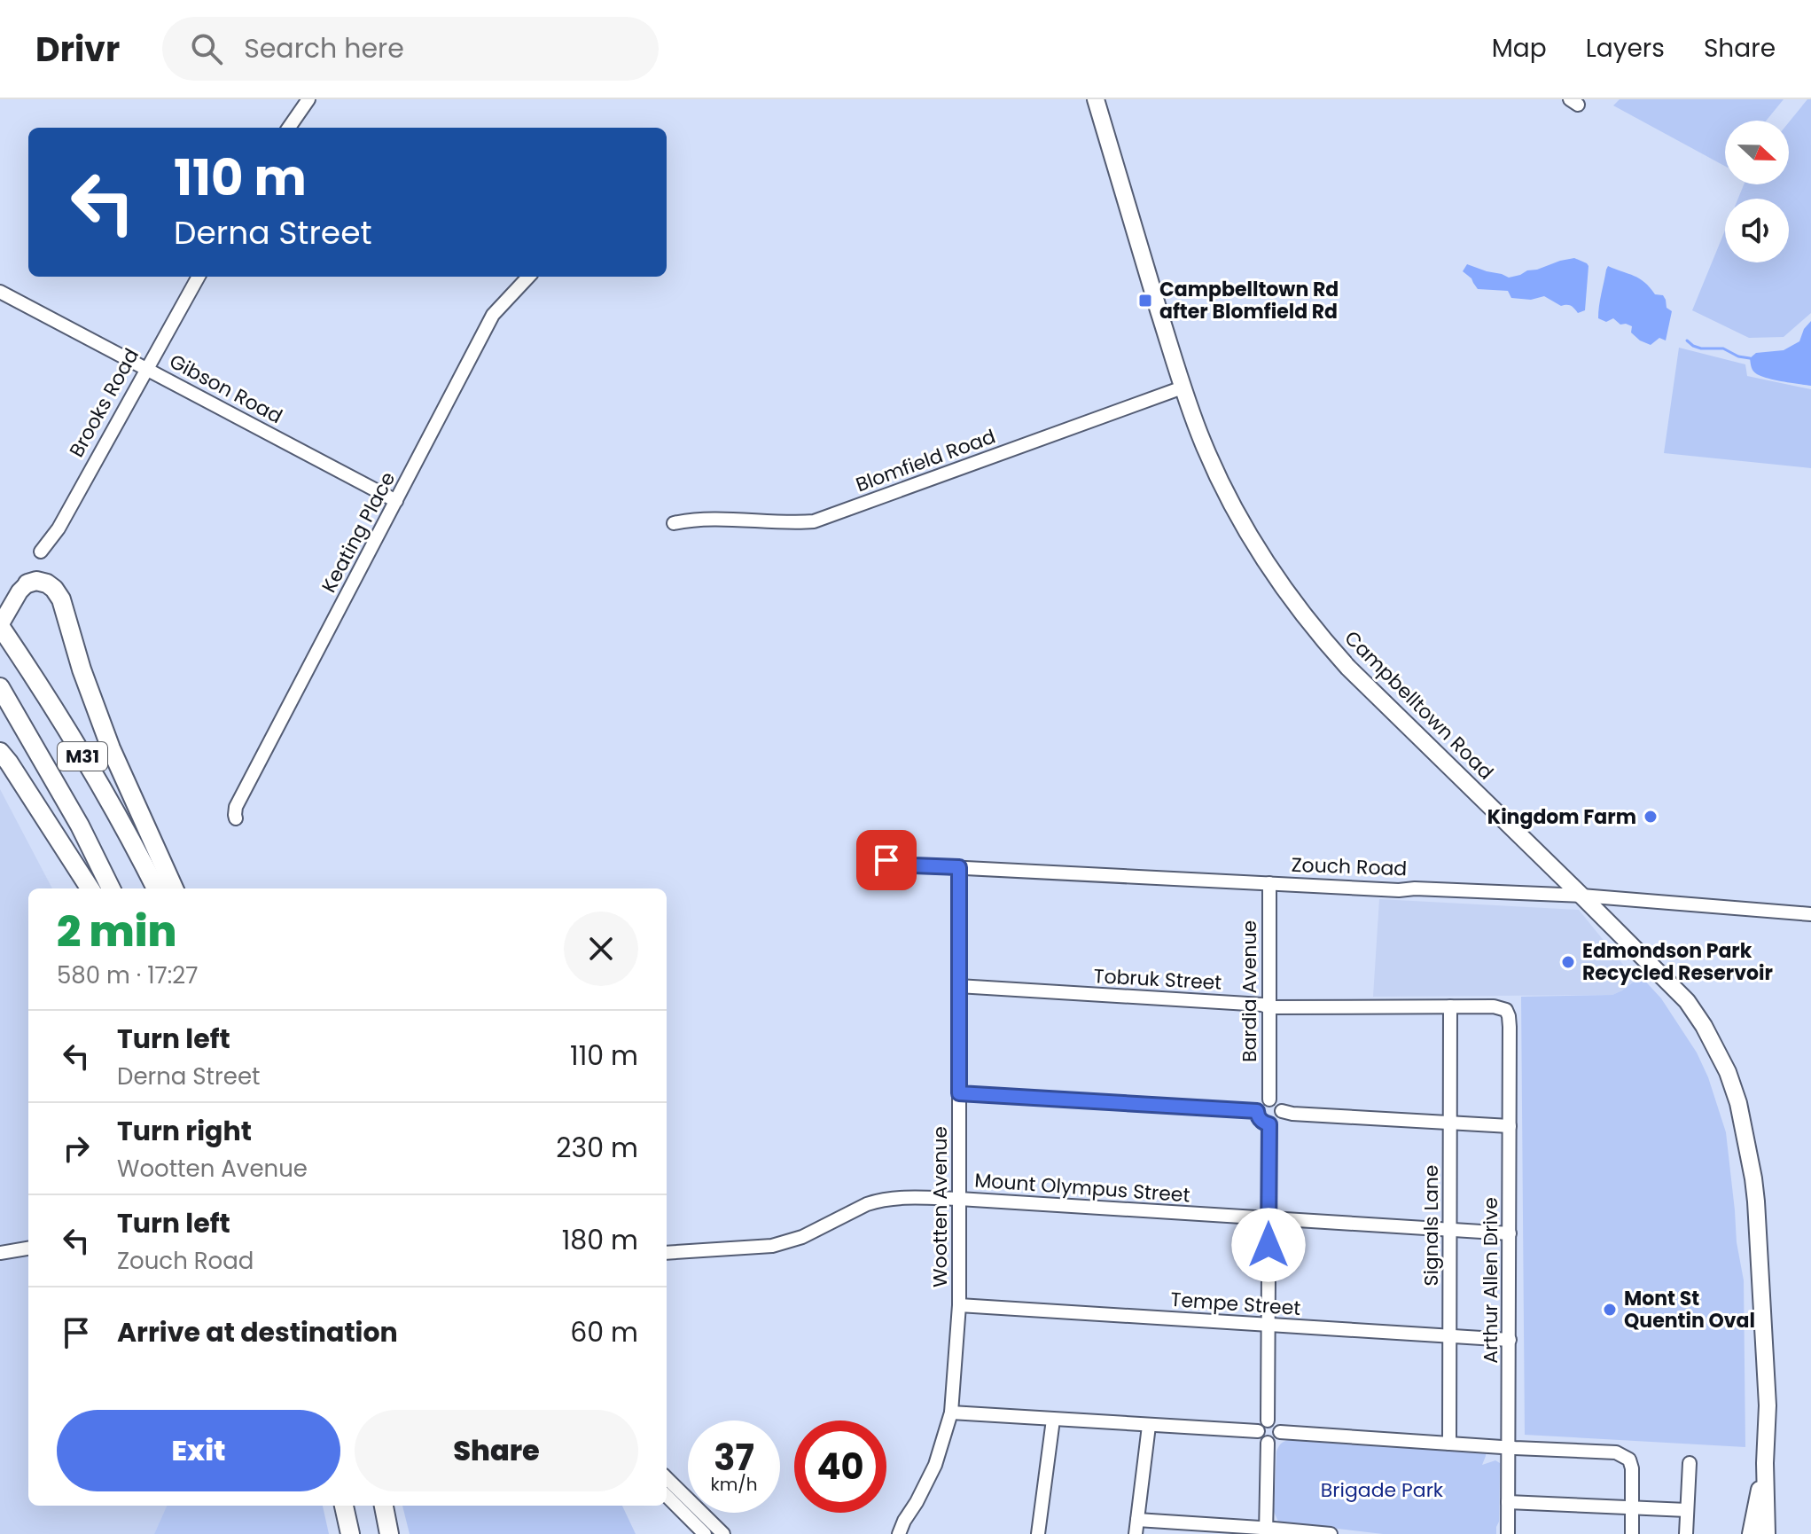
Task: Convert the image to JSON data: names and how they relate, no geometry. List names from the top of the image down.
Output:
{
  "streets": {
    "highway": ["M31"],
    "main road": ["Campbelltown Road"],
    "street": [
      "Gibson Road",
      "Brooks Road",
      "Blomfield Road",
      "Keating Place",
      "Zouch Road",
      "Tobruk Street",
      "Bardia Avenue",
      "Mount Olympus Street",
      "Wootten Avenue",
      "Signals Lane",
      "Arthur Allen Drive",
      "Tempe Street"
    ]
  },
  "crossings": [
    ["Gibson Road", "Brooks Road"],
    ["Gibson Road", "Keating Place"],
    ["Blomfield Road", "Campbelltown Road"],
    ["Campbelltown Road", "Zouch Road"],
    ["Zouch Road", "Bardia Avenue"],
    ["Zouch Road", "Wootten Avenue"],
    ["Tobruk Street", "Bardia Avenue"],
    ["Tobruk Street", "Wootten Avenue"],
    ["Tobruk Street", "Signals Lane"],
    ["Tobruk Street", "Arthur Allen Drive"],
    ["Mount Olympus Street", "Wootten Avenue"],
    ["Mount Olympus Street", "Signals Lane"],
    ["Mount Olympus Street", "Arthur Allen Drive"],
    ["Wootten Avenue", "Tempe Street"],
    ["Signals Lane", "Tempe Street"],
    ["Arthur Allen Drive", "Tempe Street"]
  ],
  "parks": ["Brigade Park"],
  "places": {
    "transit": ["Campbelltown Rd after Blomfield Rd"],
    "other": ["Kingdom Farm", "Edmondson Park Recycled Reservoir", "Mont St Quentin Oval"]
  },
  "north": "right",
  "page": {
    "header": "Drivr",
    "search": "Search here",
    "nav": ["Map", "Layers", "Share"],
    "turn": ["110 m", "Derna Street"],
    "heading": ["2 min", "580 m · 17:27"],
    "list": [
      {
        "name": "Turn left",
        "note": "Derna Street",
        "value": "110 m"
      },
      {
        "name": "Turn right",
        "note": "Wootten Avenue",
        "value": "230 m"
      },
      {
        "name": "Turn left",
        "note": "Zouch Road",
        "value": "180 m"
      },
      {
        "name": "Arrive at destination",
        "value": "60 m"
      }
    ],
    "buttons": ["Exit", "Share"],
    "speed": "37 km/h",
    "limit": "40"
  }
}
